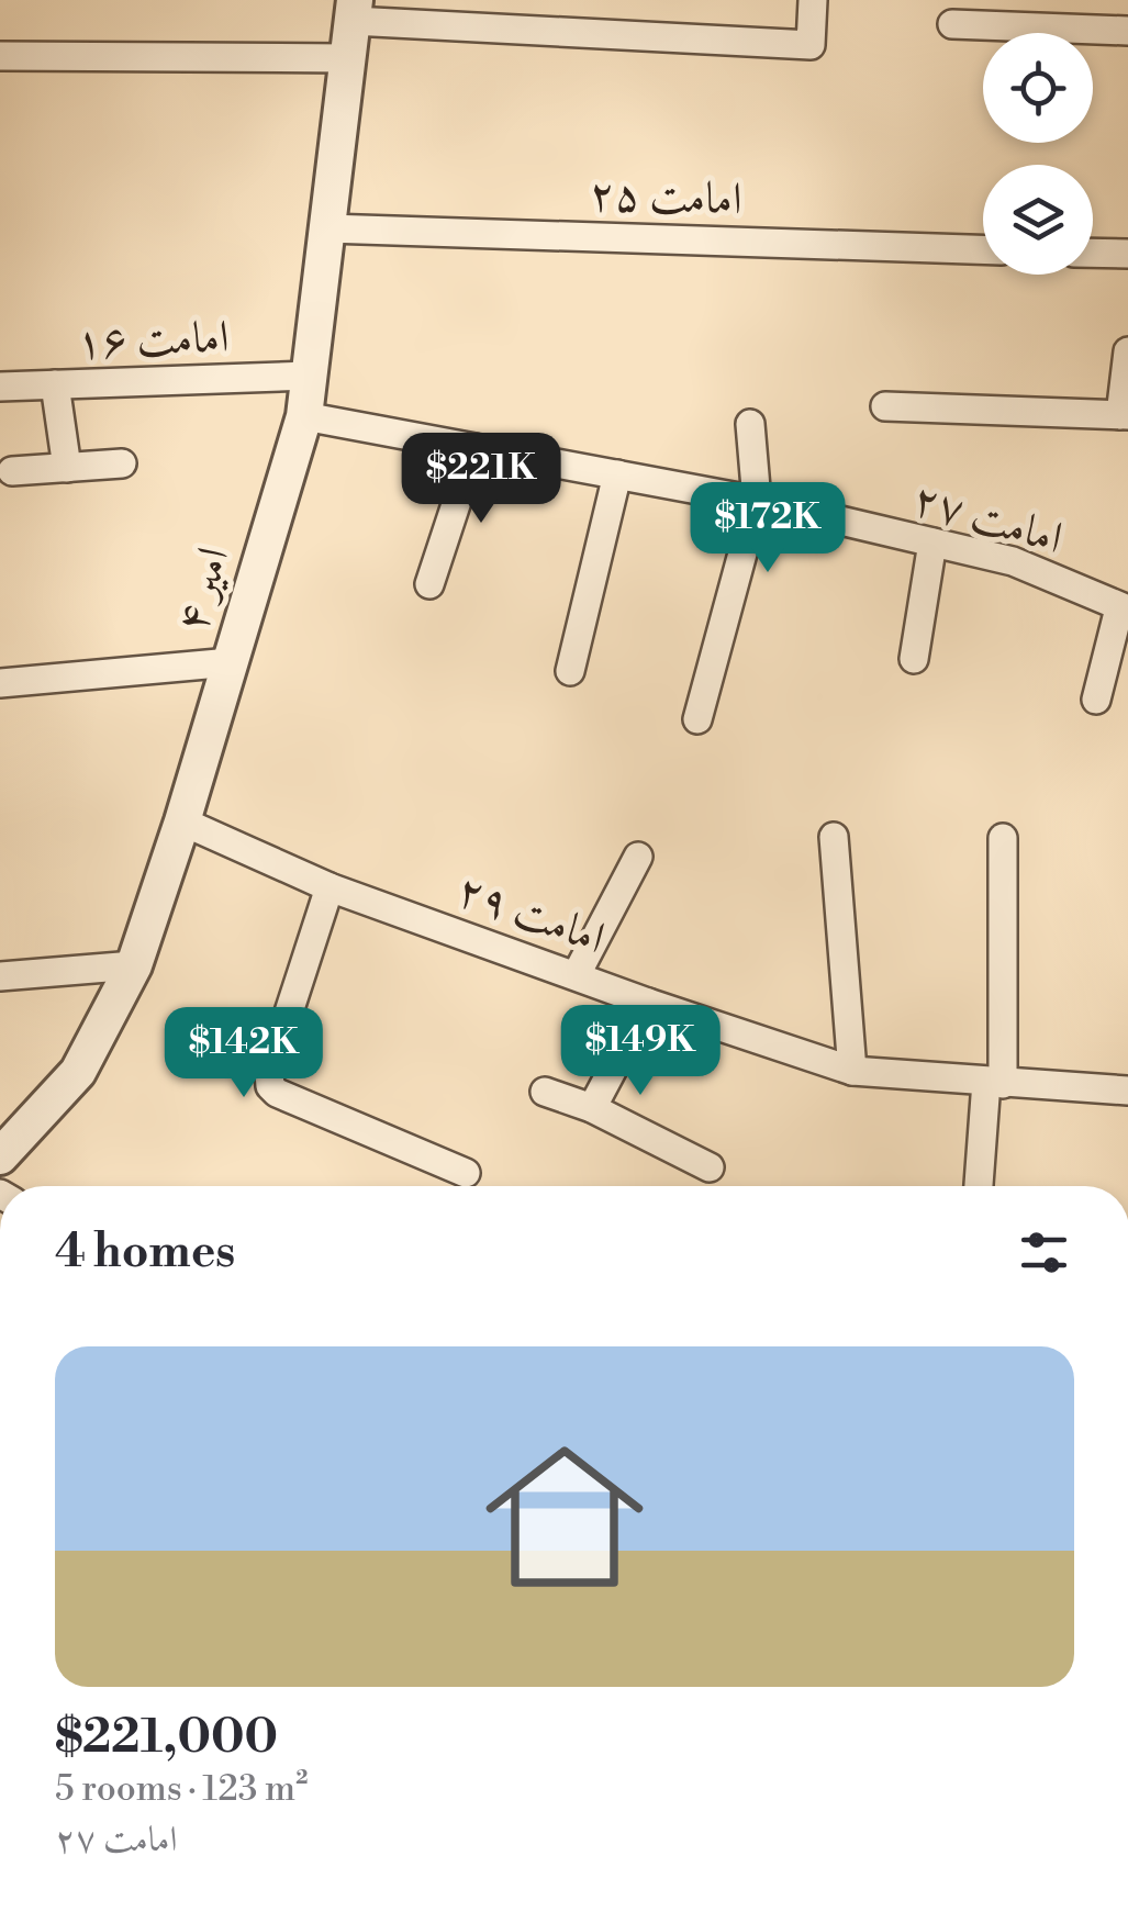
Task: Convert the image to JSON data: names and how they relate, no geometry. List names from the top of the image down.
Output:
{
  "streets": {
    "street": [
      "امامت ۲۵",
      "امامت ۱۶",
      "امامت ۲۷",
      "امیر ۴",
      "امامت ۲۹"
    ]
  },
  "crossings": [
    ["امامت ۲۵", "امیر ۴"],
    ["امامت ۱۶", "امیر ۴"],
    ["امامت ۲۷", "امیر ۴"],
    ["امیر ۴", "امامت ۲۹"]
  ],
  "page": {
    "price": [
      "$221K",
      "$172K",
      "$149K",
      "$142K"
    ],
    "heading": "4 homes",
    "list": [
      {
        "name": "$221,000",
        "note": "5 rooms · 123 m² · امامت ۲۷"
      }
    ]
  }
}
